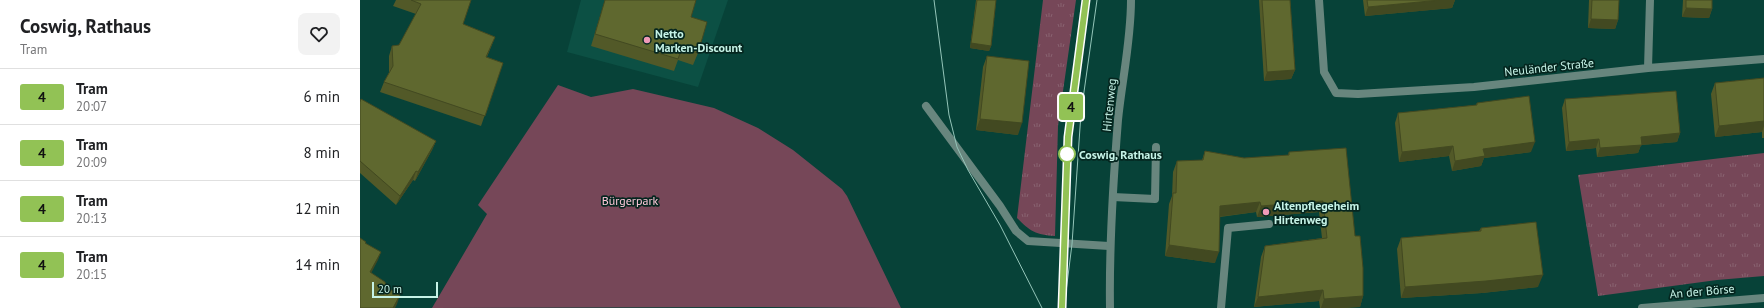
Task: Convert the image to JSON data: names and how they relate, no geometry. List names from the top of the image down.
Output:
{
  "streets": {
    "street": ["Neuländer Straße", "Hirtenweg", "An der Börse"]
  },
  "parks": ["Bürgerpark"],
  "places": ["Netto Marken-Discount", "Coswig, Rathaus", "Altenpflegeheim Hirtenweg"],
  "lines": ["tram line 4"],
  "scale_bar": "20 m",
  "page": {
    "heading": ["Coswig, Rathaus", "Tram"],
    "on_map": "4",
    "list": [
      {
        "mark": "4",
        "name": "Tram",
        "note": "20:07",
        "value": "6 min"
      },
      {
        "mark": "4",
        "name": "Tram",
        "note": "20:09",
        "value": "8 min"
      },
      {
        "mark": "4",
        "name": "Tram",
        "note": "20:13",
        "value": "12 min"
      },
      {
        "mark": "4",
        "name": "Tram",
        "note": "20:15",
        "value": "14 min"
      }
    ],
    "scale": "20 m"
  }
}
